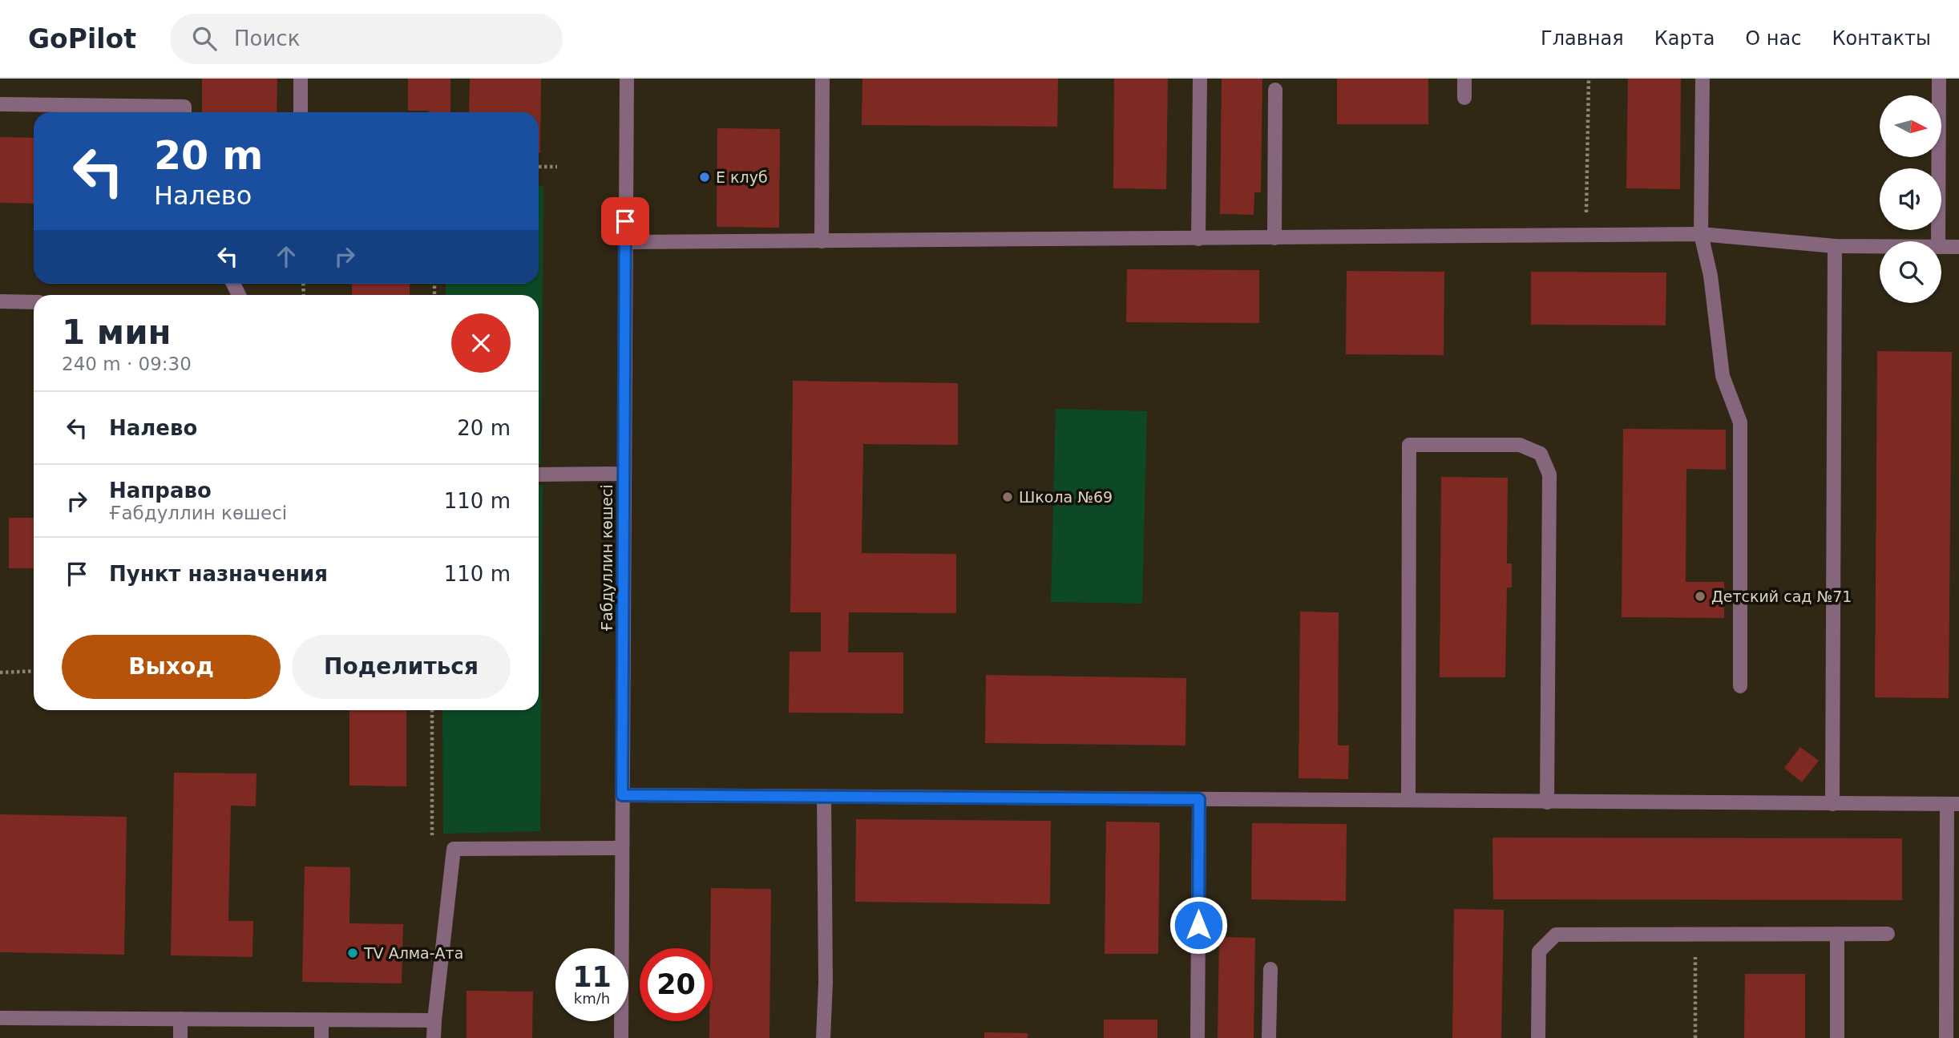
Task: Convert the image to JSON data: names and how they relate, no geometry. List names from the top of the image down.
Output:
{
  "streets": {
    "street": ["Ғабдуллин көшесі"]
  },
  "places": [
    "Е клуб",
    "Школа №69",
    "Детский сад №71",
    "ТV Алма-Ата"
  ],
  "north": "right",
  "page": {
    "header": "GoPilot",
    "search": "Поиск",
    "nav": [
      "Главная",
      "Карта",
      "О нас",
      "Контакты"
    ],
    "turn": ["20 m", "Налево"],
    "heading": ["1 мин", "240 m · 09:30"],
    "list": [
      {
        "name": "Налево",
        "value": "20 m"
      },
      {
        "name": "Направо",
        "note": "Ғабдуллин көшесі",
        "value": "110 m"
      },
      {
        "name": "Пункт назначения",
        "value": "110 m"
      }
    ],
    "buttons": ["Выход", "Поделиться"],
    "speed": "11 km/h",
    "limit": "20"
  }
}
